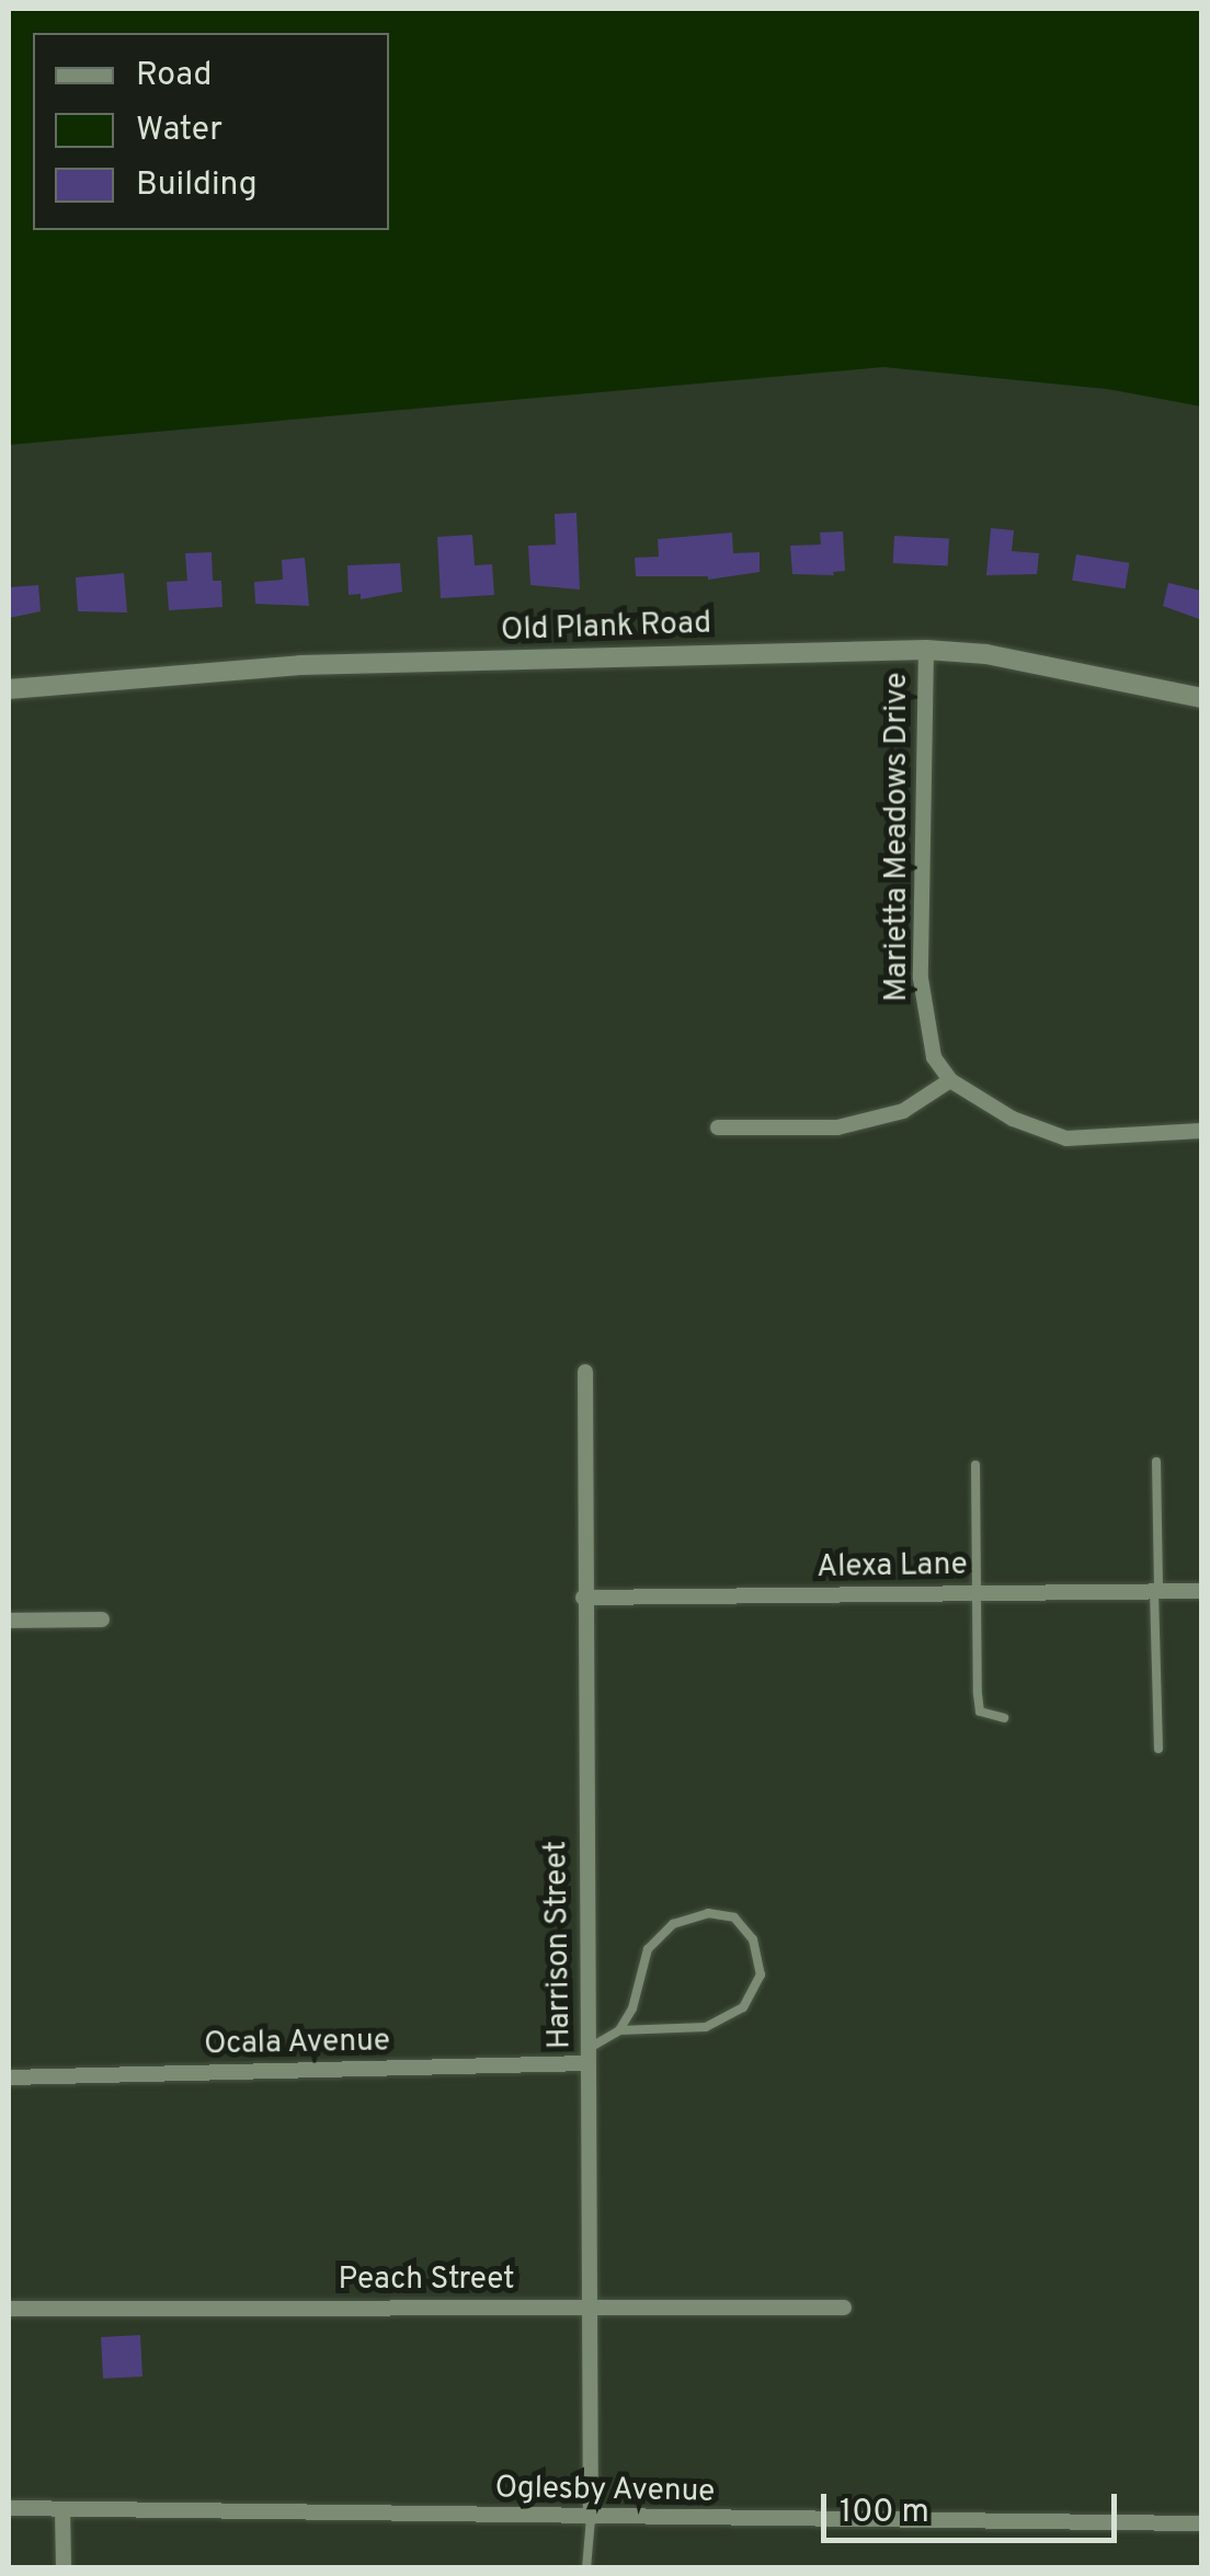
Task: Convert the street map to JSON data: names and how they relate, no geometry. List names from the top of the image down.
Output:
{
  "streets": {
    "street": [
      "Old Plank Road",
      "Marietta Meadows Drive",
      "Alexa Lane",
      "Harrison Street",
      "Ocala Avenue",
      "Peach Street",
      "Oglesby Avenue"
    ]
  },
  "crossings": [
    ["Old Plank Road", "Marietta Meadows Drive"],
    ["Alexa Lane", "Harrison Street"],
    ["Harrison Street", "Ocala Avenue"],
    ["Harrison Street", "Peach Street"],
    ["Harrison Street", "Oglesby Avenue"]
  ],
  "legend": ["Road", "Water", "Building"],
  "scale_bar": "100 m"
}
